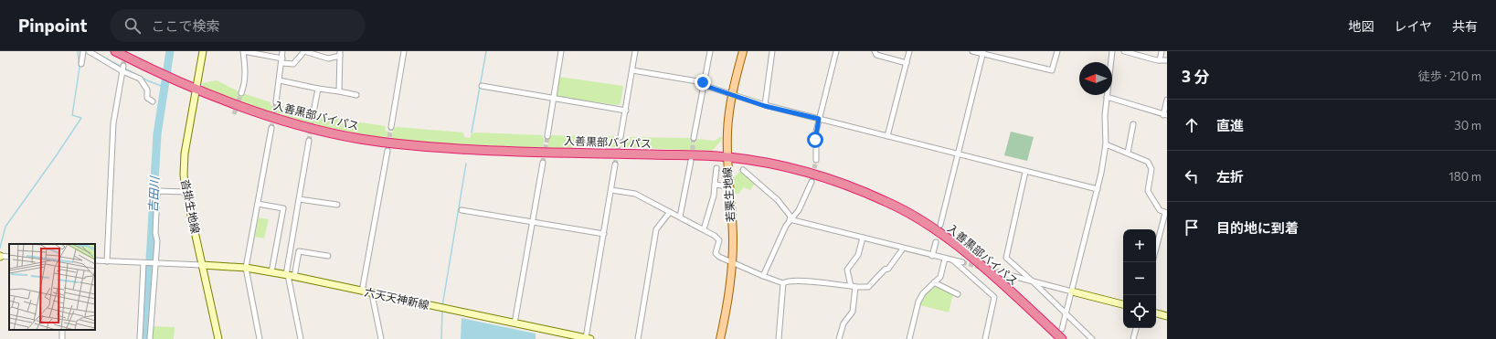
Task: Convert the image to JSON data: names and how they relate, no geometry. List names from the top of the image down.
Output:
{
  "streets": {
    "highway": ["入善黒部バイパス"],
    "main road": ["若栗生地線", "沓掛生地線", "六天天神新線"]
  },
  "crossings": [
    ["入善黒部バイパス", "若栗生地線"],
    ["入善黒部バイパス", "沓掛生地線"],
    ["沓掛生地線", "六天天神新線"]
  ],
  "water": ["吉田川"],
  "north": "left",
  "page": {
    "header": "Pinpoint",
    "search": "ここで検索",
    "nav": ["地図", "レイヤ", "共有"],
    "heading": ["3 分", "徒歩 · 210 m"],
    "list": [
      ["直進", "30 m"],
      ["左折", "180 m"],
      "目的地に到着"
    ],
    "map_buttons": ["+", "−"]
  }
}
